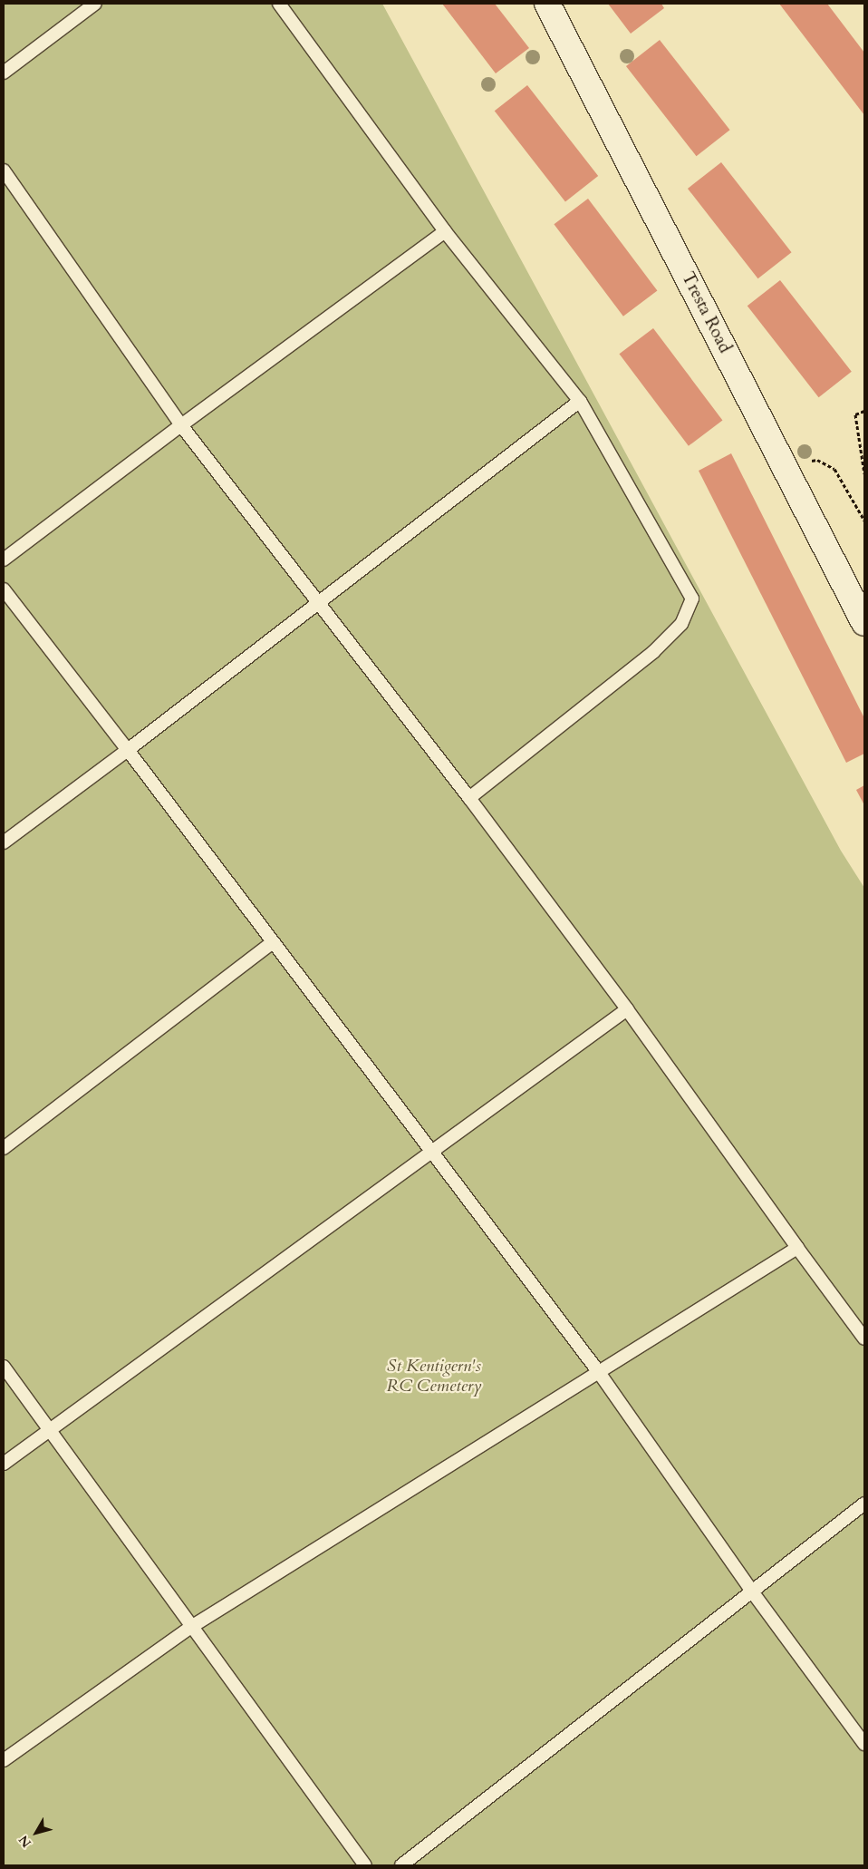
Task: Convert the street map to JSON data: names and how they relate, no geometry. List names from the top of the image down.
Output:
{
  "streets": {
    "street": ["Tresta Road"]
  },
  "parks": ["St Kentigern's RC Cemetery"],
  "north": "bottom left"
}
